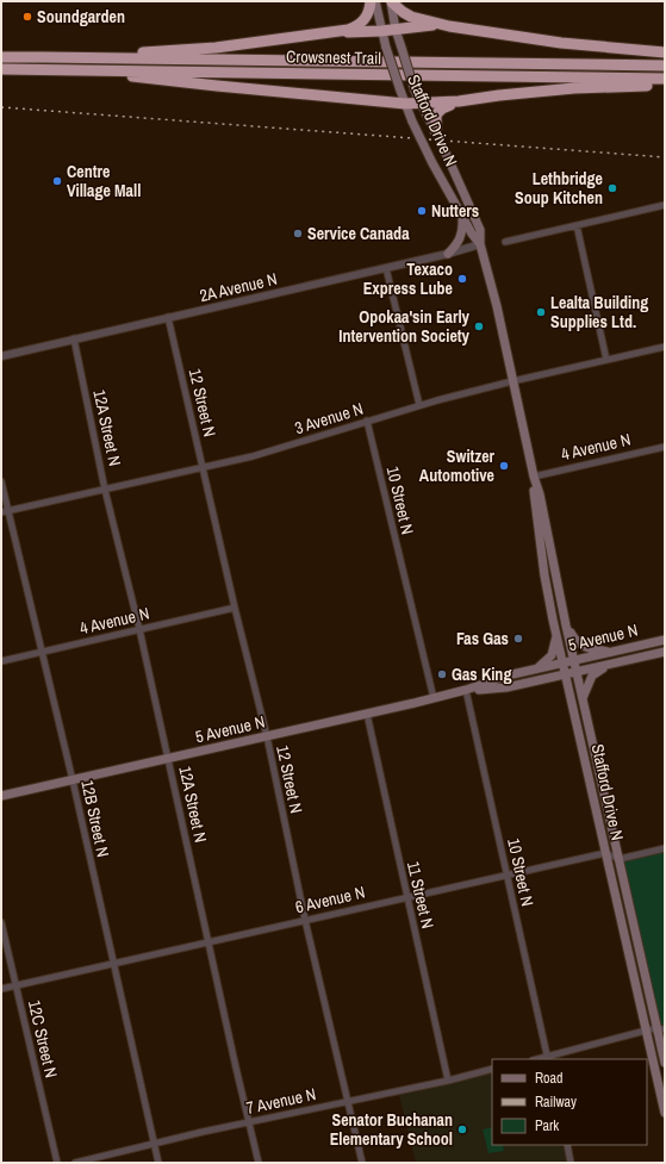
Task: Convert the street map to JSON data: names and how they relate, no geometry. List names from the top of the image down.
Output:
{
  "streets": {
    "highway": ["Crowsnest Trail"],
    "main road": ["Stafford Drive N", "5 Avenue N"],
    "street": [
      "2A Avenue N",
      "12 Street N",
      "3 Avenue N",
      "12A Street N",
      "4 Avenue N",
      "10 Street N",
      "12B Street N",
      "11 Street N",
      "6 Avenue N",
      "12C Street N",
      "7 Avenue N"
    ]
  },
  "crossings": [
    ["Stafford Drive N", "2A Avenue N"],
    ["Stafford Drive N", "3 Avenue N"],
    ["Stafford Drive N", "4 Avenue N"],
    ["Stafford Drive N", "5 Avenue N"],
    ["Stafford Drive N", "6 Avenue N"],
    ["2A Avenue N", "12 Street N"],
    ["2A Avenue N", "12A Street N"],
    ["12 Street N", "3 Avenue N"],
    ["12 Street N", "4 Avenue N"],
    ["12 Street N", "5 Avenue N"],
    ["12 Street N", "6 Avenue N"],
    ["12 Street N", "7 Avenue N"],
    ["3 Avenue N", "12A Street N"],
    ["3 Avenue N", "10 Street N"],
    ["3 Avenue N", "12B Street N"],
    ["12A Street N", "4 Avenue N"],
    ["12A Street N", "5 Avenue N"],
    ["12A Street N", "6 Avenue N"],
    ["12A Street N", "7 Avenue N"],
    ["4 Avenue N", "12B Street N"],
    ["10 Street N", "5 Avenue N"],
    ["10 Street N", "6 Avenue N"],
    ["5 Avenue N", "12B Street N"],
    ["5 Avenue N", "11 Street N"],
    ["12B Street N", "6 Avenue N"],
    ["12B Street N", "7 Avenue N"],
    ["11 Street N", "6 Avenue N"],
    ["11 Street N", "7 Avenue N"],
    ["6 Avenue N", "12C Street N"]
  ],
  "places": [
    "Soundgarden",
    "Centre Village Mall",
    "Lethbridge Soup Kitchen",
    "Nutters",
    "Service Canada",
    "Texaco Express Lube",
    "Lealta Building Supplies Ltd.",
    "Opokaa'sin Early Intervention Society",
    "Switzer Automotive",
    "Fas Gas",
    "Gas King",
    "Senator Buchanan Elementary School"
  ],
  "legend": ["Road", "Railway", "Park"]
}
